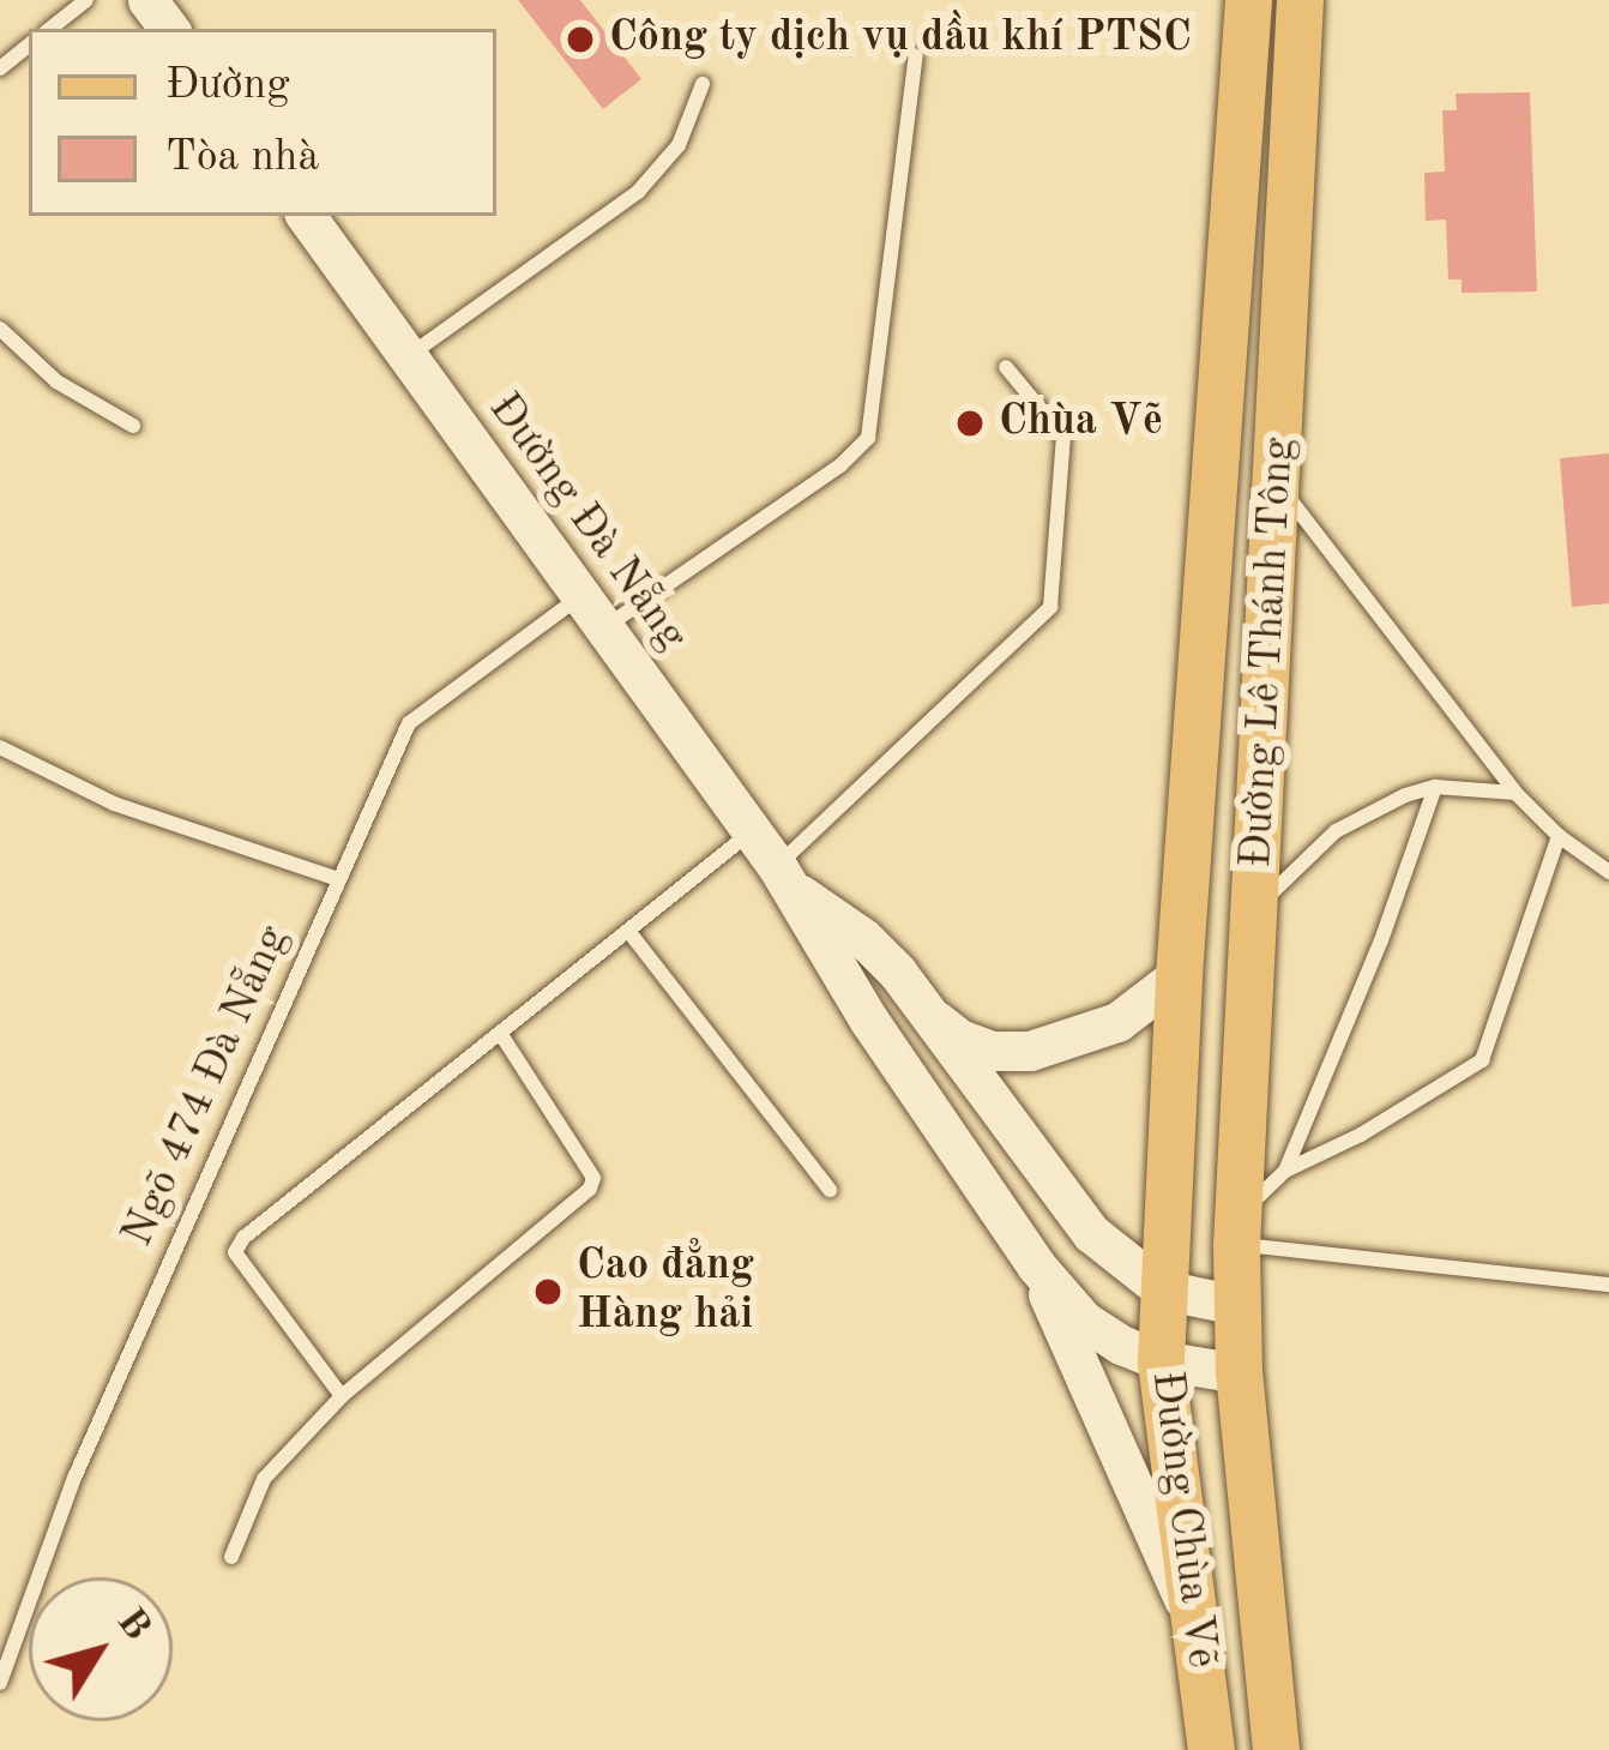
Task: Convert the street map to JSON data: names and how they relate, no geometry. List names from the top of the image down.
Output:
{
  "streets": {
    "main road": ["Đường Đà Nẵng", "Đường Lê Thánh Tông", "Đường Chùa Vẽ"],
    "lane": ["Ngõ 474 Đà Nẵng"]
  },
  "crossings": [
    ["Đường Đà Nẵng", "Đường Lê Thánh Tông"],
    ["Đường Đà Nẵng", "Ngõ 474 Đà Nẵng"],
    ["Đường Đà Nẵng", "Đường Chùa Vẽ"],
    ["Đường Lê Thánh Tông", "Đường Chùa Vẽ"]
  ],
  "places": ["Công ty dịch vụ dầu khí PTSC", "Chùa Vẽ", "Cao đẳng Hàng hải"],
  "legend": ["Đường", "Tòa nhà"],
  "north": "top right"
}
